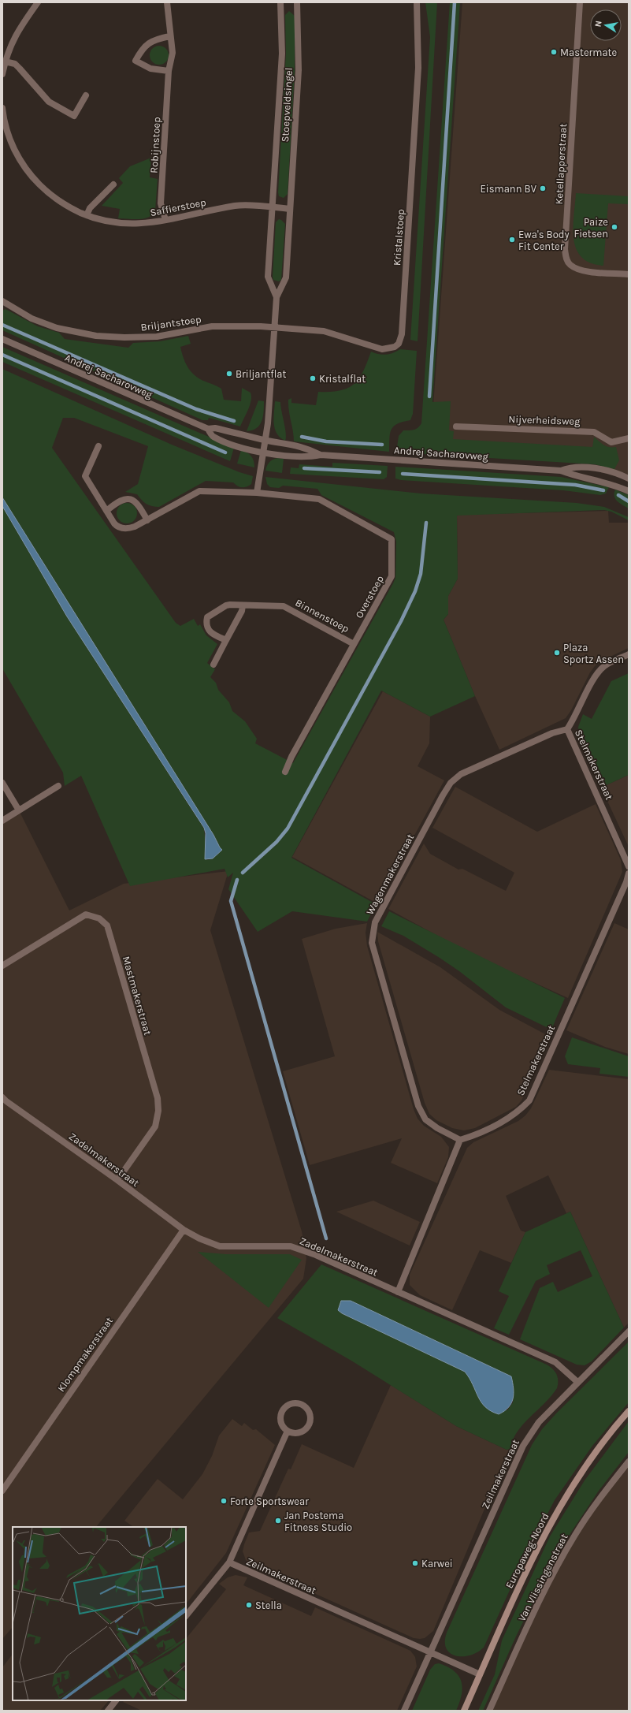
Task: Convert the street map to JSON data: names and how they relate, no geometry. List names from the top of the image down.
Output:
{
  "streets": {
    "main road": ["Europaweg-Noord"],
    "street": [
      "Stoepveldsingel",
      "Robijnstoep",
      "Ketellapperstraat",
      "Saffierstoep",
      "Kristalstoep",
      "Briljantstoep",
      "Andrej Sacharovweg",
      "Nijverheidsweg",
      "Overstoep",
      "Binnenstoep",
      "Stelmakerstraat",
      "Wagenmakerstraat",
      "Mastmakerstraat",
      "Zadelmakerstraat",
      "Klompmakerstraat",
      "Zeilmakerstraat",
      "Van Vlissingenstraat"
    ]
  },
  "crossings": [
    ["Stoepveldsingel", "Saffierstoep"],
    ["Stoepveldsingel", "Kristalstoep"],
    ["Stoepveldsingel", "Briljantstoep"],
    ["Stoepveldsingel", "Andrej Sacharovweg"],
    ["Robijnstoep", "Saffierstoep"],
    ["Kristalstoep", "Briljantstoep"],
    ["Overstoep", "Binnenstoep"],
    ["Stelmakerstraat", "Wagenmakerstraat"],
    ["Mastmakerstraat", "Zadelmakerstraat"],
    ["Zadelmakerstraat", "Klompmakerstraat"],
    ["Zadelmakerstraat", "Zeilmakerstraat"],
    ["Zeilmakerstraat", "Europaweg-Noord"]
  ],
  "places": [
    "Mastermate",
    "Eismann BV",
    "Paize Fietsen",
    "Ewa's Body Fit Center",
    "Briljantflat",
    "Kristalflat",
    "Plaza Sportz Assen",
    "Forte Sportswear",
    "Jan Postema Fitness Studio",
    "Karwei",
    "Stella"
  ],
  "north": "left"
}
